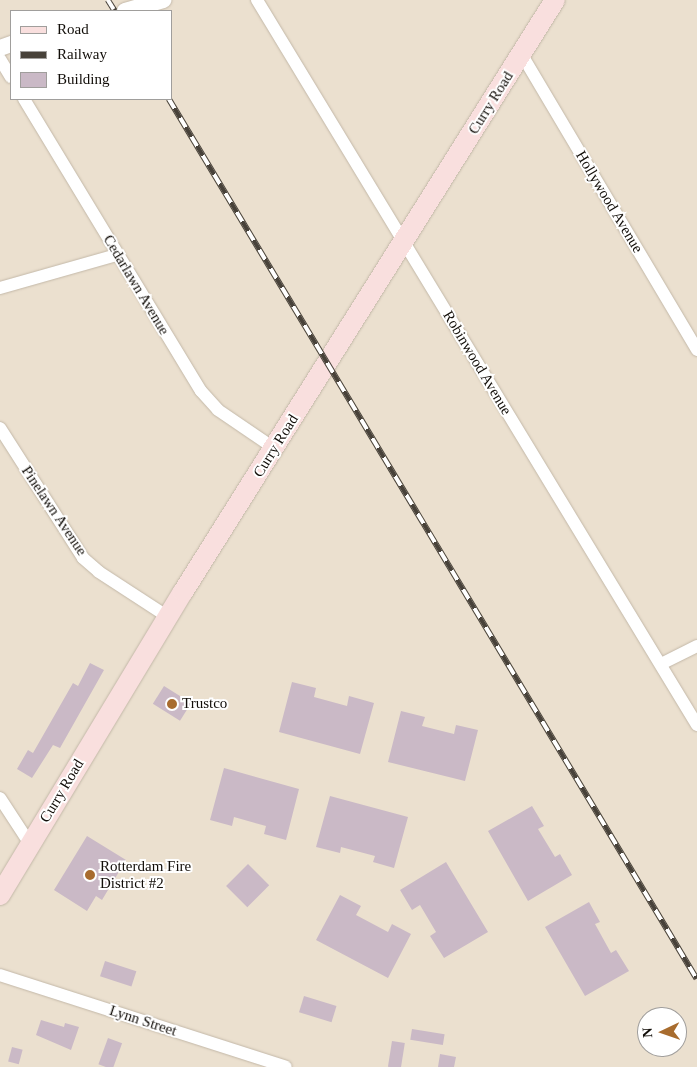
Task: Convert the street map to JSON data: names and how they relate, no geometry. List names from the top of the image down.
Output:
{
  "streets": {
    "main road": ["Curry Road"],
    "street": [
      "Hollywood Avenue",
      "Cedarlawn Avenue",
      "Robinwood Avenue",
      "Pinelawn Avenue",
      "Lynn Street"
    ]
  },
  "crossings": [
    ["Curry Road", "Hollywood Avenue"],
    ["Curry Road", "Cedarlawn Avenue"],
    ["Curry Road", "Robinwood Avenue"],
    ["Curry Road", "Pinelawn Avenue"]
  ],
  "places": ["Trustco", "Rotterdam Fire District #2"],
  "legend": ["Road", "Railway", "Building"],
  "north": "left"
}
